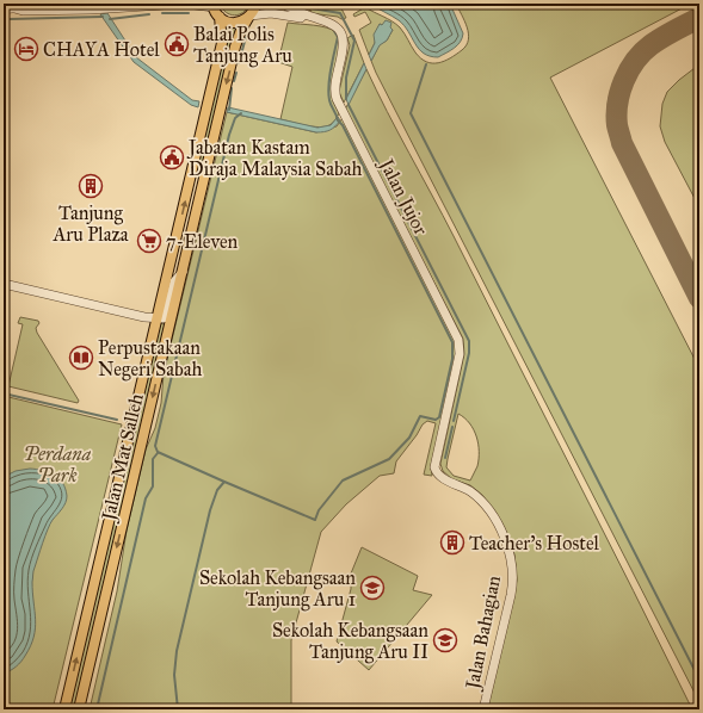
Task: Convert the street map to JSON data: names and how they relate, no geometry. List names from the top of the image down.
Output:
{
  "streets": {
    "main road": ["Jalan Mat Salleh"],
    "street": ["Jalan Jujor", "Jalan Bahagian"]
  },
  "crossings": [
    ["Jalan Jujor", "Jalan Bahagian"]
  ],
  "parks": ["Perdana Park"],
  "places": {
    "public building": ["Balai Polis Tanjung Aru", "Jabatan Kastam Diraja Malaysia Sabah"],
    "hotel": ["CHAYA Hotel"],
    "building": ["Tanjung Aru Plaza", "Teacher's Hostel"],
    "supermarket": ["7-Eleven"],
    "library": ["Perpustakaan Negeri Sabah"],
    "school or university": ["Sekolah Kebangsaan Tanjung Aru 1", "Sekolah Kebangsaan Tanjung Aru II"]
  }
}
